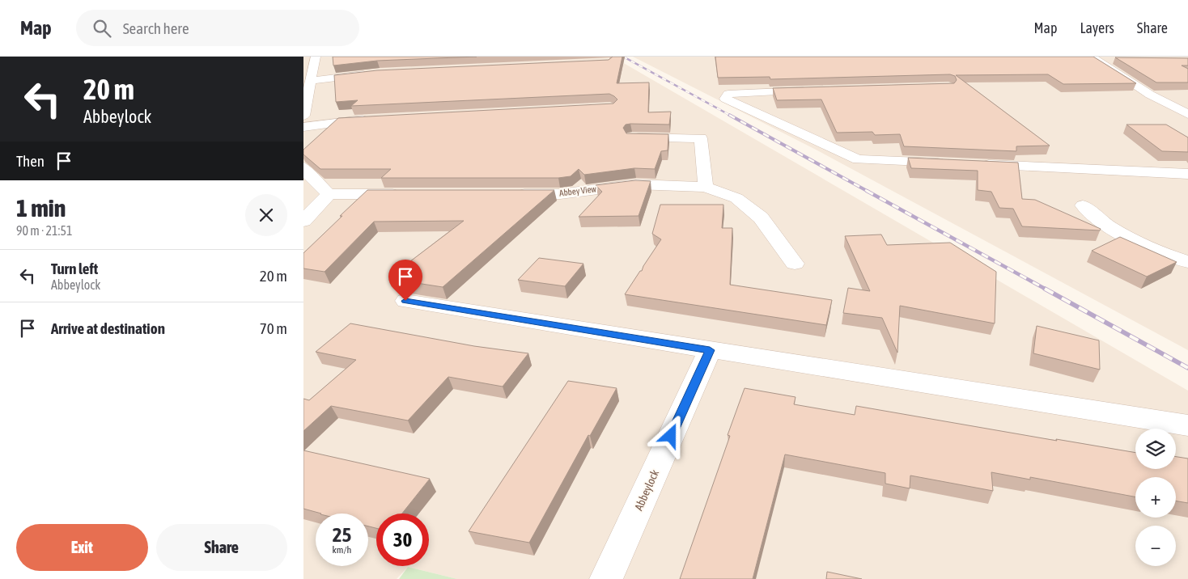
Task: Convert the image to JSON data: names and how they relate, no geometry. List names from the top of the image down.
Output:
{
  "streets": {
    "street": ["Abbey View", "Abbeylock"]
  },
  "page": {
    "header": "Map",
    "search": "Search here",
    "nav": ["Map", "Layers", "Share"],
    "turn": ["20 m", "Abbeylock"],
    "then": "Then",
    "heading": ["1 min", "90 m · 21:51"],
    "list": [
      {
        "name": "Turn left",
        "note": "Abbeylock",
        "value": "20 m"
      },
      {
        "name": "Arrive at destination",
        "value": "70 m"
      }
    ],
    "map_buttons": ["+", "−"],
    "speed": "25 km/h",
    "limit": "30",
    "buttons": ["Exit", "Share"]
  }
}
